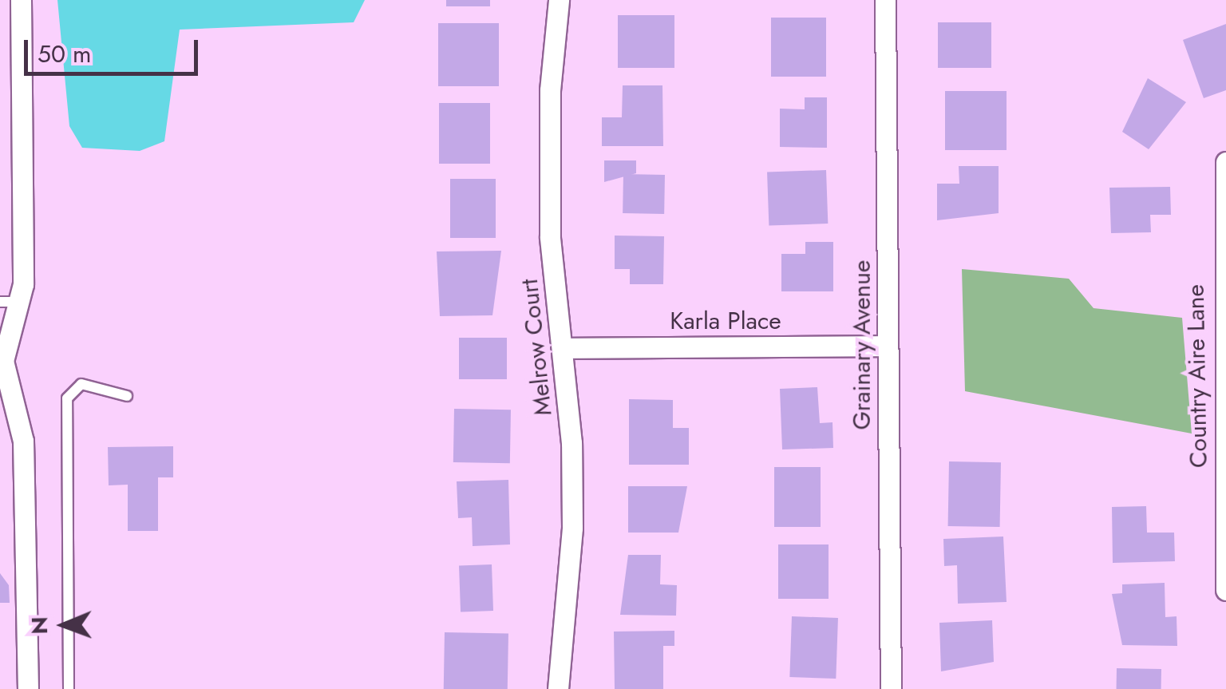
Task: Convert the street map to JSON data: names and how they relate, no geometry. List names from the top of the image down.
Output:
{
  "streets": {
    "street": [
      "Karla Place",
      "Grainary Avenue",
      "Melrow Court",
      "Country Aire Lane"
    ]
  },
  "crossings": [
    ["Karla Place", "Grainary Avenue"],
    ["Karla Place", "Melrow Court"]
  ],
  "scale_bar": "50 m",
  "north": "left"
}
